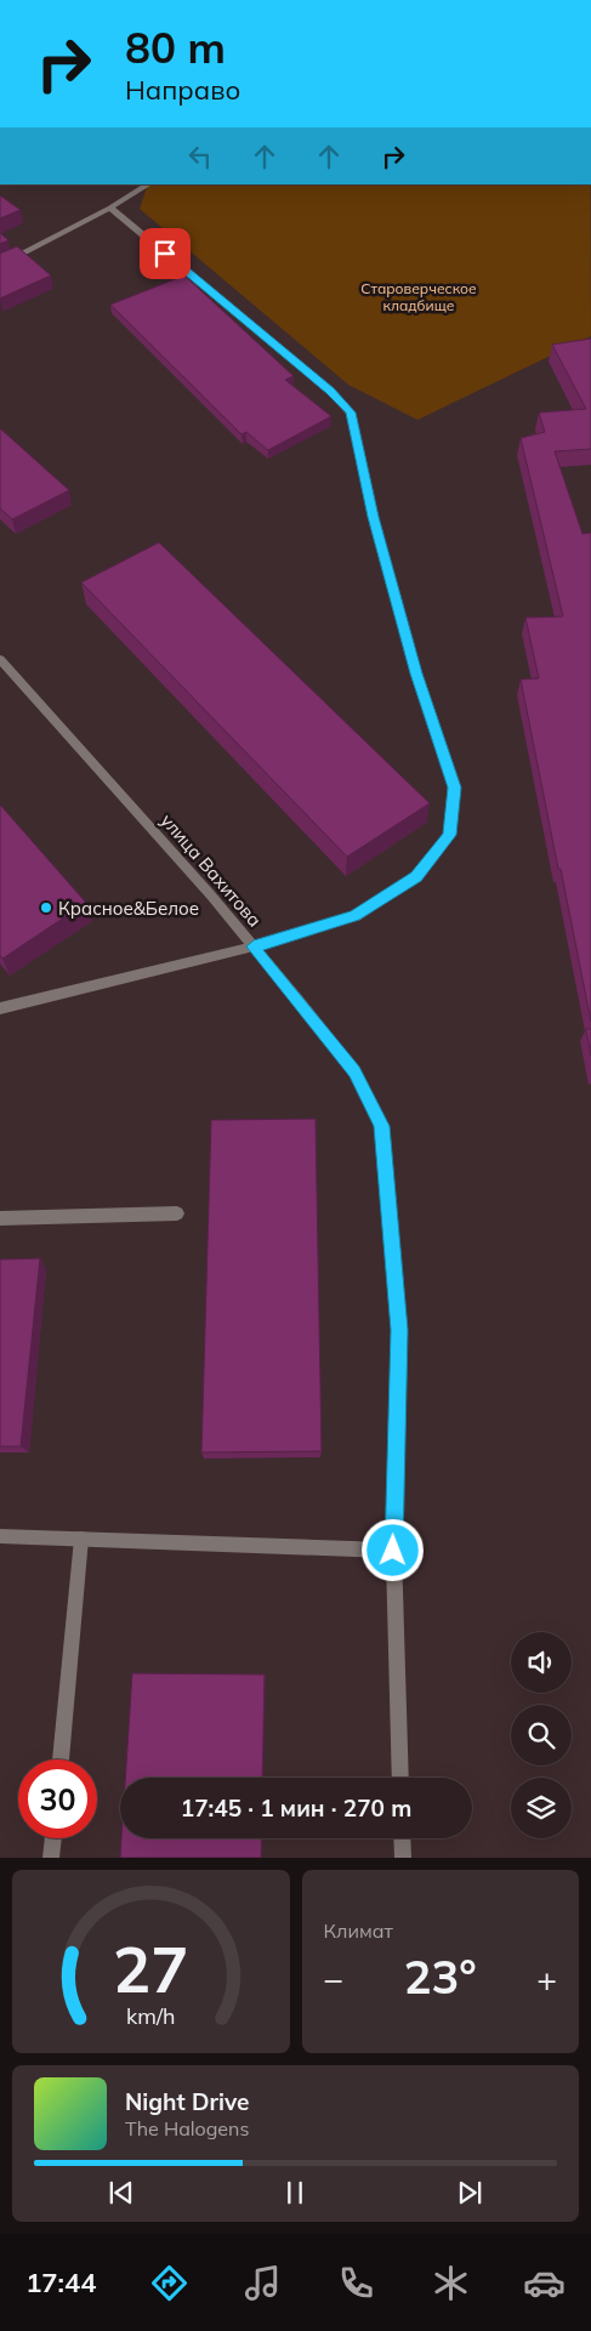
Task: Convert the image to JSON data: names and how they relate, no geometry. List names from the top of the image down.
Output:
{
  "streets": {
    "street": ["улица Вахитова"]
  },
  "parks": ["Староверческое кладбище"],
  "places": ["Красное&Белое"],
  "page": {
    "turn": ["80 m", "Направо"],
    "limit": "30",
    "trip": "17:45 · 1 мин · 270 m",
    "tile": "Климат",
    "heat": ["−", "23°", "+"],
    "song": ["Night Drive", "The Halogens"],
    "tabs": "17:44",
    "gauge": ["27", "km/h"]
  }
}
